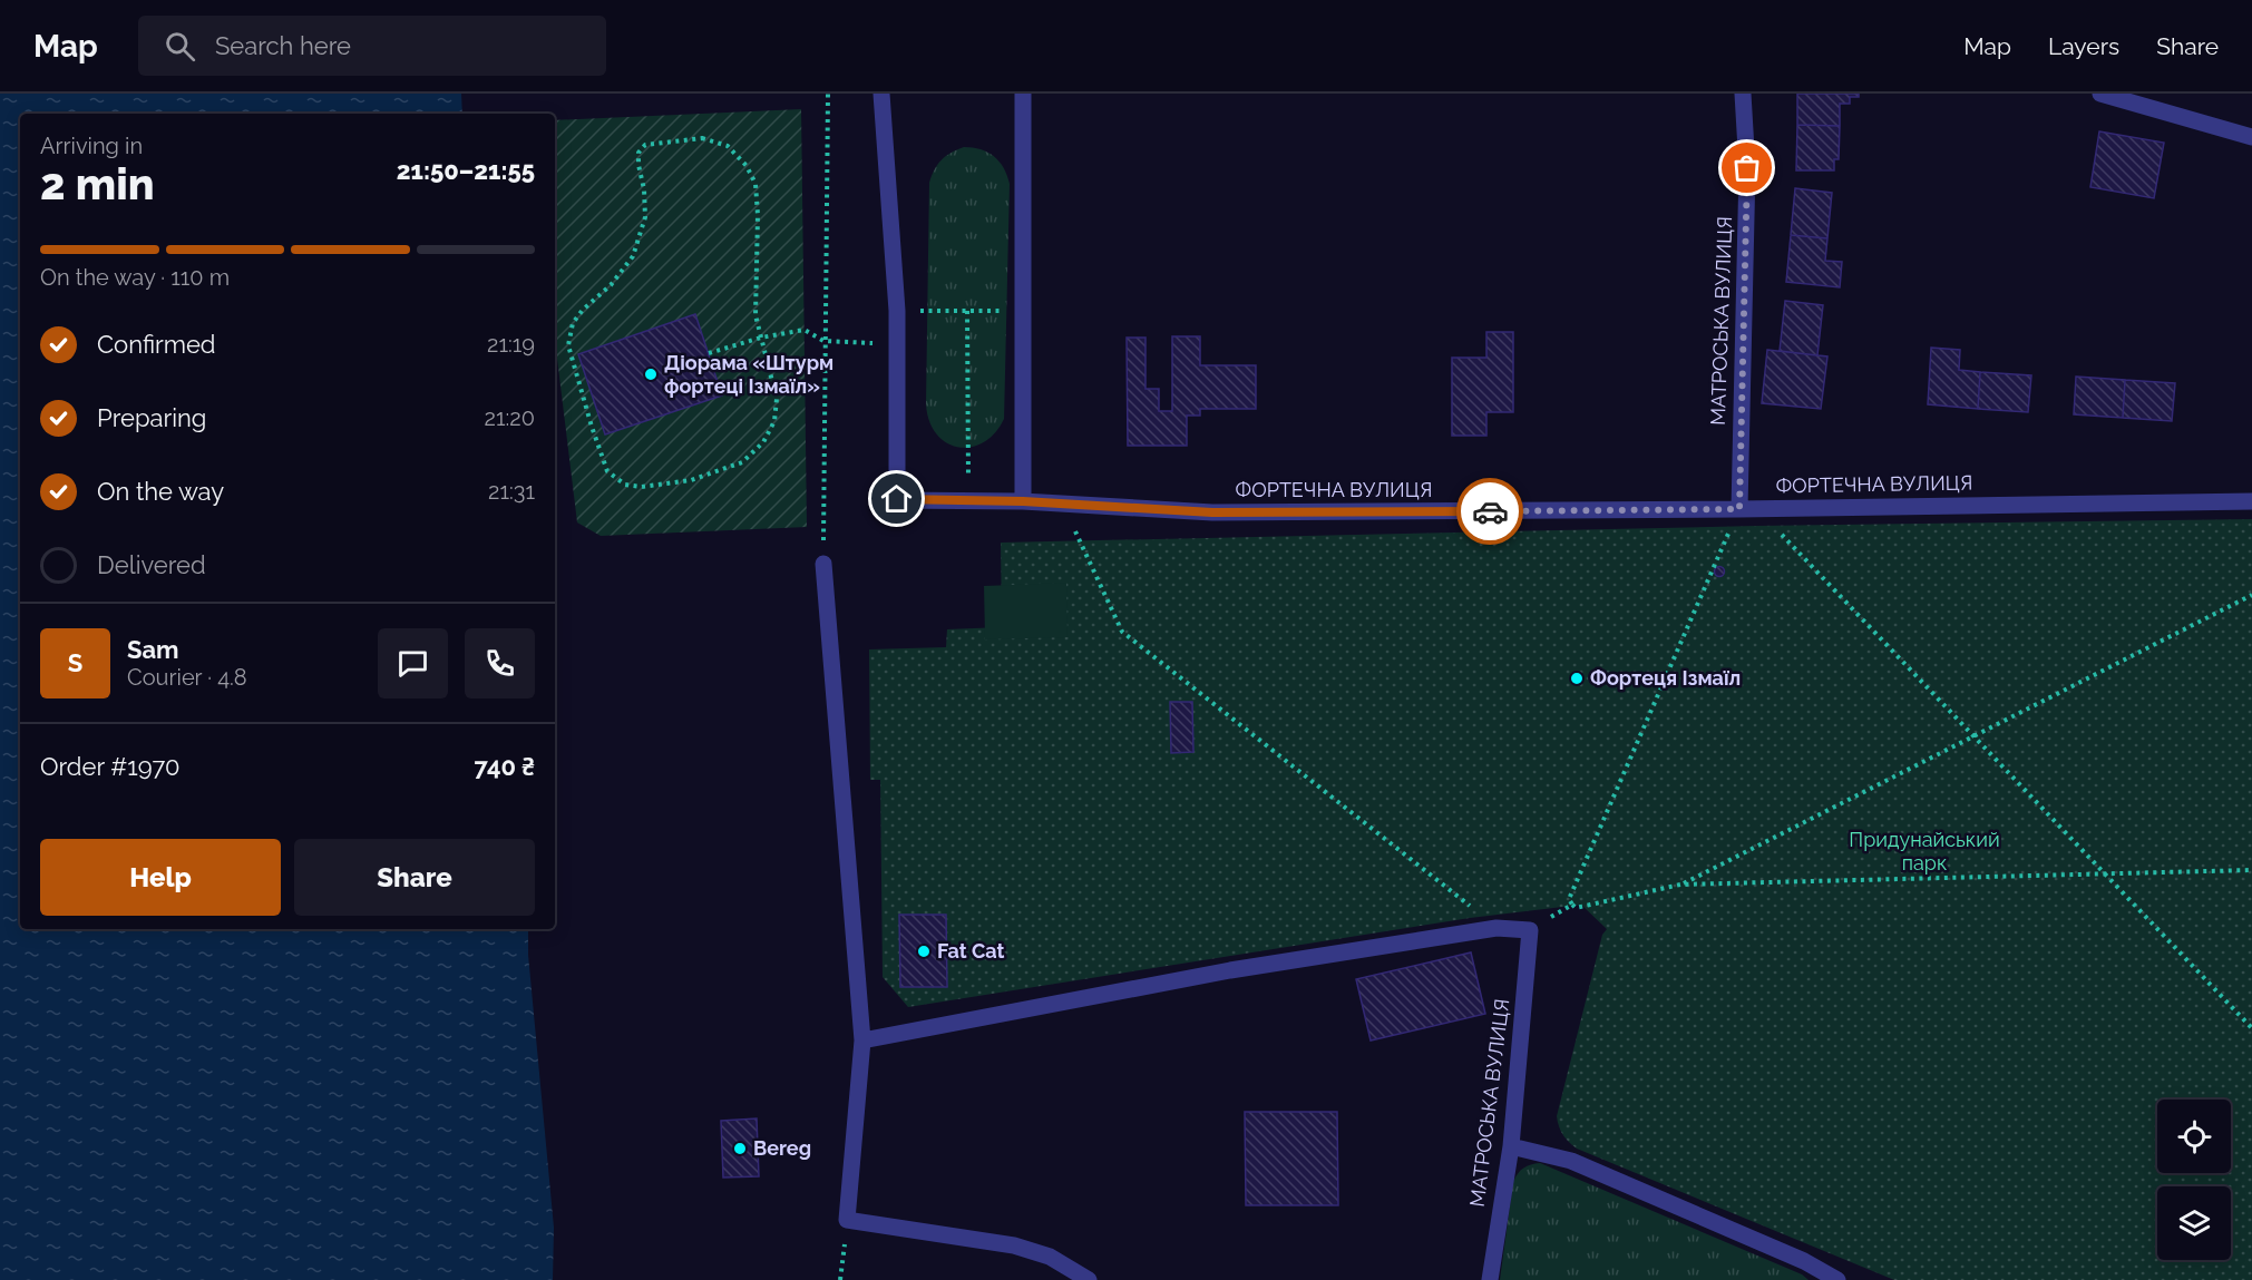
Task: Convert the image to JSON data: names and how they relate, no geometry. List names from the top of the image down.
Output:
{
  "streets": {
    "street": ["МАТРОСЬКА ВУЛИЦЯ", "ФОРТЕЧНА ВУЛИЦЯ"]
  },
  "crossings": [
    ["МАТРОСЬКА ВУЛИЦЯ", "ФОРТЕЧНА ВУЛИЦЯ"]
  ],
  "parks": ["Придунайський парк"],
  "places": [
    "Діорама «Штурм фортеці Ізмаїл»",
    "Фортеця Ізмаїл",
    "Fat Cat",
    "Bereg"
  ],
  "page": {
    "header": "Map",
    "search": "Search here",
    "nav": ["Map", "Layers", "Share"],
    "heading": ["2 min", "Arriving in", "21:50–21:55"],
    "panel": [
      "Sam",
      "Courier · 4.8",
      "Order #1970",
      "740 ₴"
    ],
    "bar": "On the way · 110 m",
    "list": [
      ["Confirmed", "21:19"],
      ["Preparing", "21:20"],
      ["On the way", "21:31"],
      "Delivered"
    ],
    "round": "S",
    "buttons": ["Help", "Share"]
  }
}
